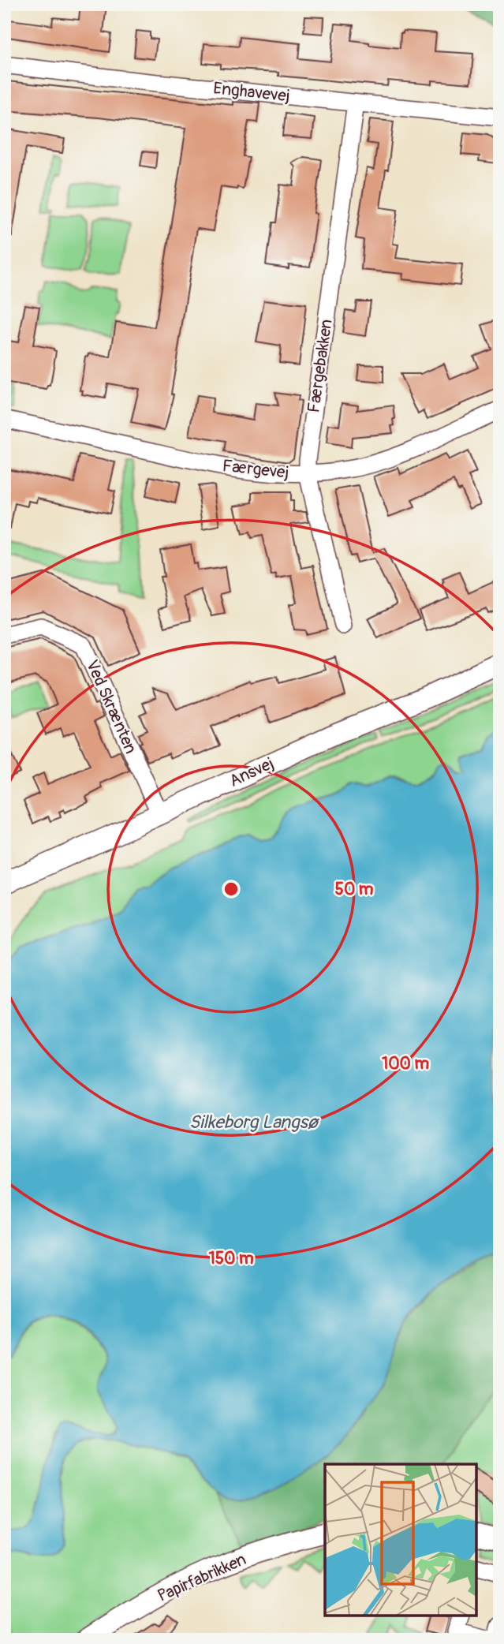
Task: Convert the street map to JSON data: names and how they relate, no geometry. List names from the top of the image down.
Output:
{
  "streets": {
    "street": [
      "Enghavevej",
      "Færgebakken",
      "Færgevej",
      "Ved Skrænten",
      "Ansvej",
      "Papirfabrikken"
    ]
  },
  "crossings": [
    ["Enghavevej", "Færgebakken"],
    ["Færgebakken", "Færgevej"],
    ["Ved Skrænten", "Ansvej"]
  ],
  "water": ["Silkeborg Langsø"],
  "rings": ["50 m", "100 m", "150 m"]
}
